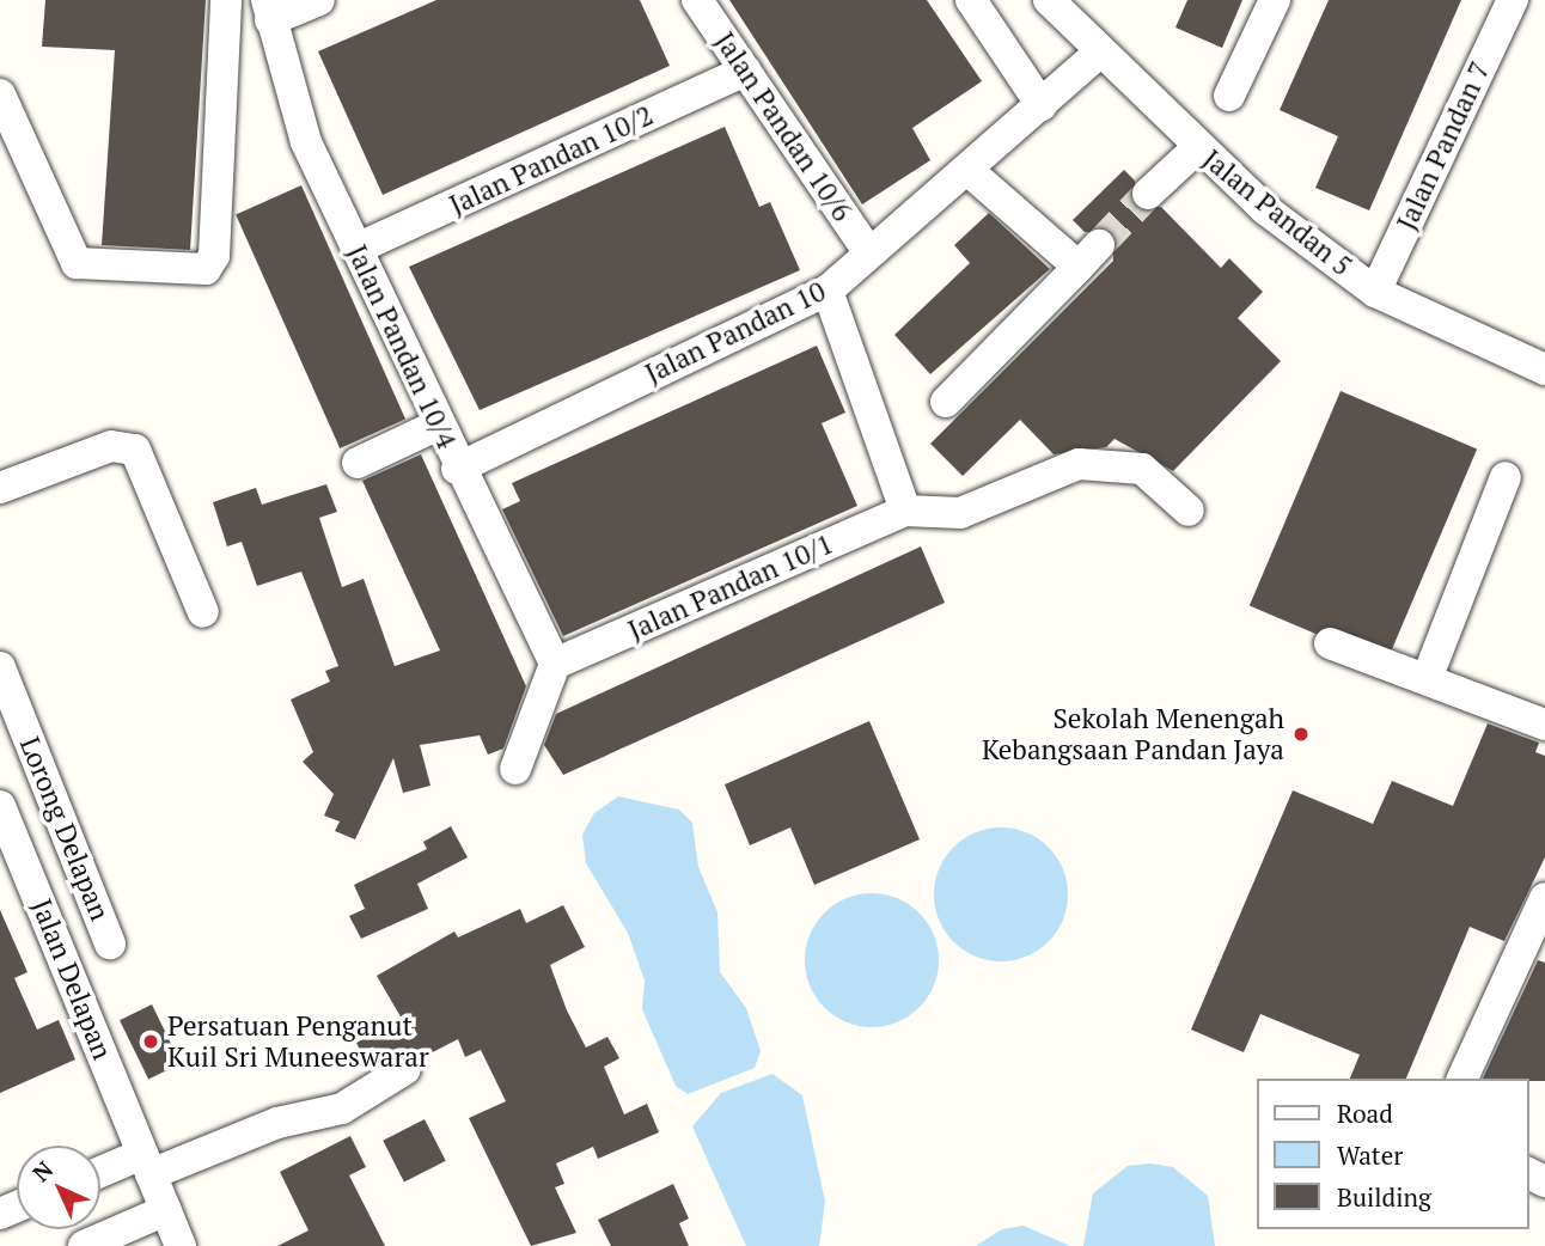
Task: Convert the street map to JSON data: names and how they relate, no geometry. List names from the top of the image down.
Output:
{
  "streets": {
    "street": [
      "Jalan Pandan 10/6",
      "Jalan Pandan 7",
      "Jalan Pandan 10/2",
      "Jalan Pandan 5",
      "Jalan Pandan 10",
      "Jalan Pandan 10/4",
      "Jalan Pandan 10/1",
      "Lorong Delapan",
      "Jalan Delapan"
    ]
  },
  "crossings": [
    ["Jalan Pandan 10/6", "Jalan Pandan 10/2"],
    ["Jalan Pandan 10/6", "Jalan Pandan 10"],
    ["Jalan Pandan 7", "Jalan Pandan 5"],
    ["Jalan Pandan 10/2", "Jalan Pandan 10/4"],
    ["Jalan Pandan 5", "Jalan Pandan 10"],
    ["Jalan Pandan 10", "Jalan Pandan 10/4"],
    ["Jalan Pandan 10/4", "Jalan Pandan 10/1"]
  ],
  "places": ["Sekolah Menengah Kebangsaan Pandan Jaya", "Persatuan Penganut Kuil Sri Muneeswarar"],
  "legend": ["Road", "Water", "Building"],
  "north": "top left"
}
